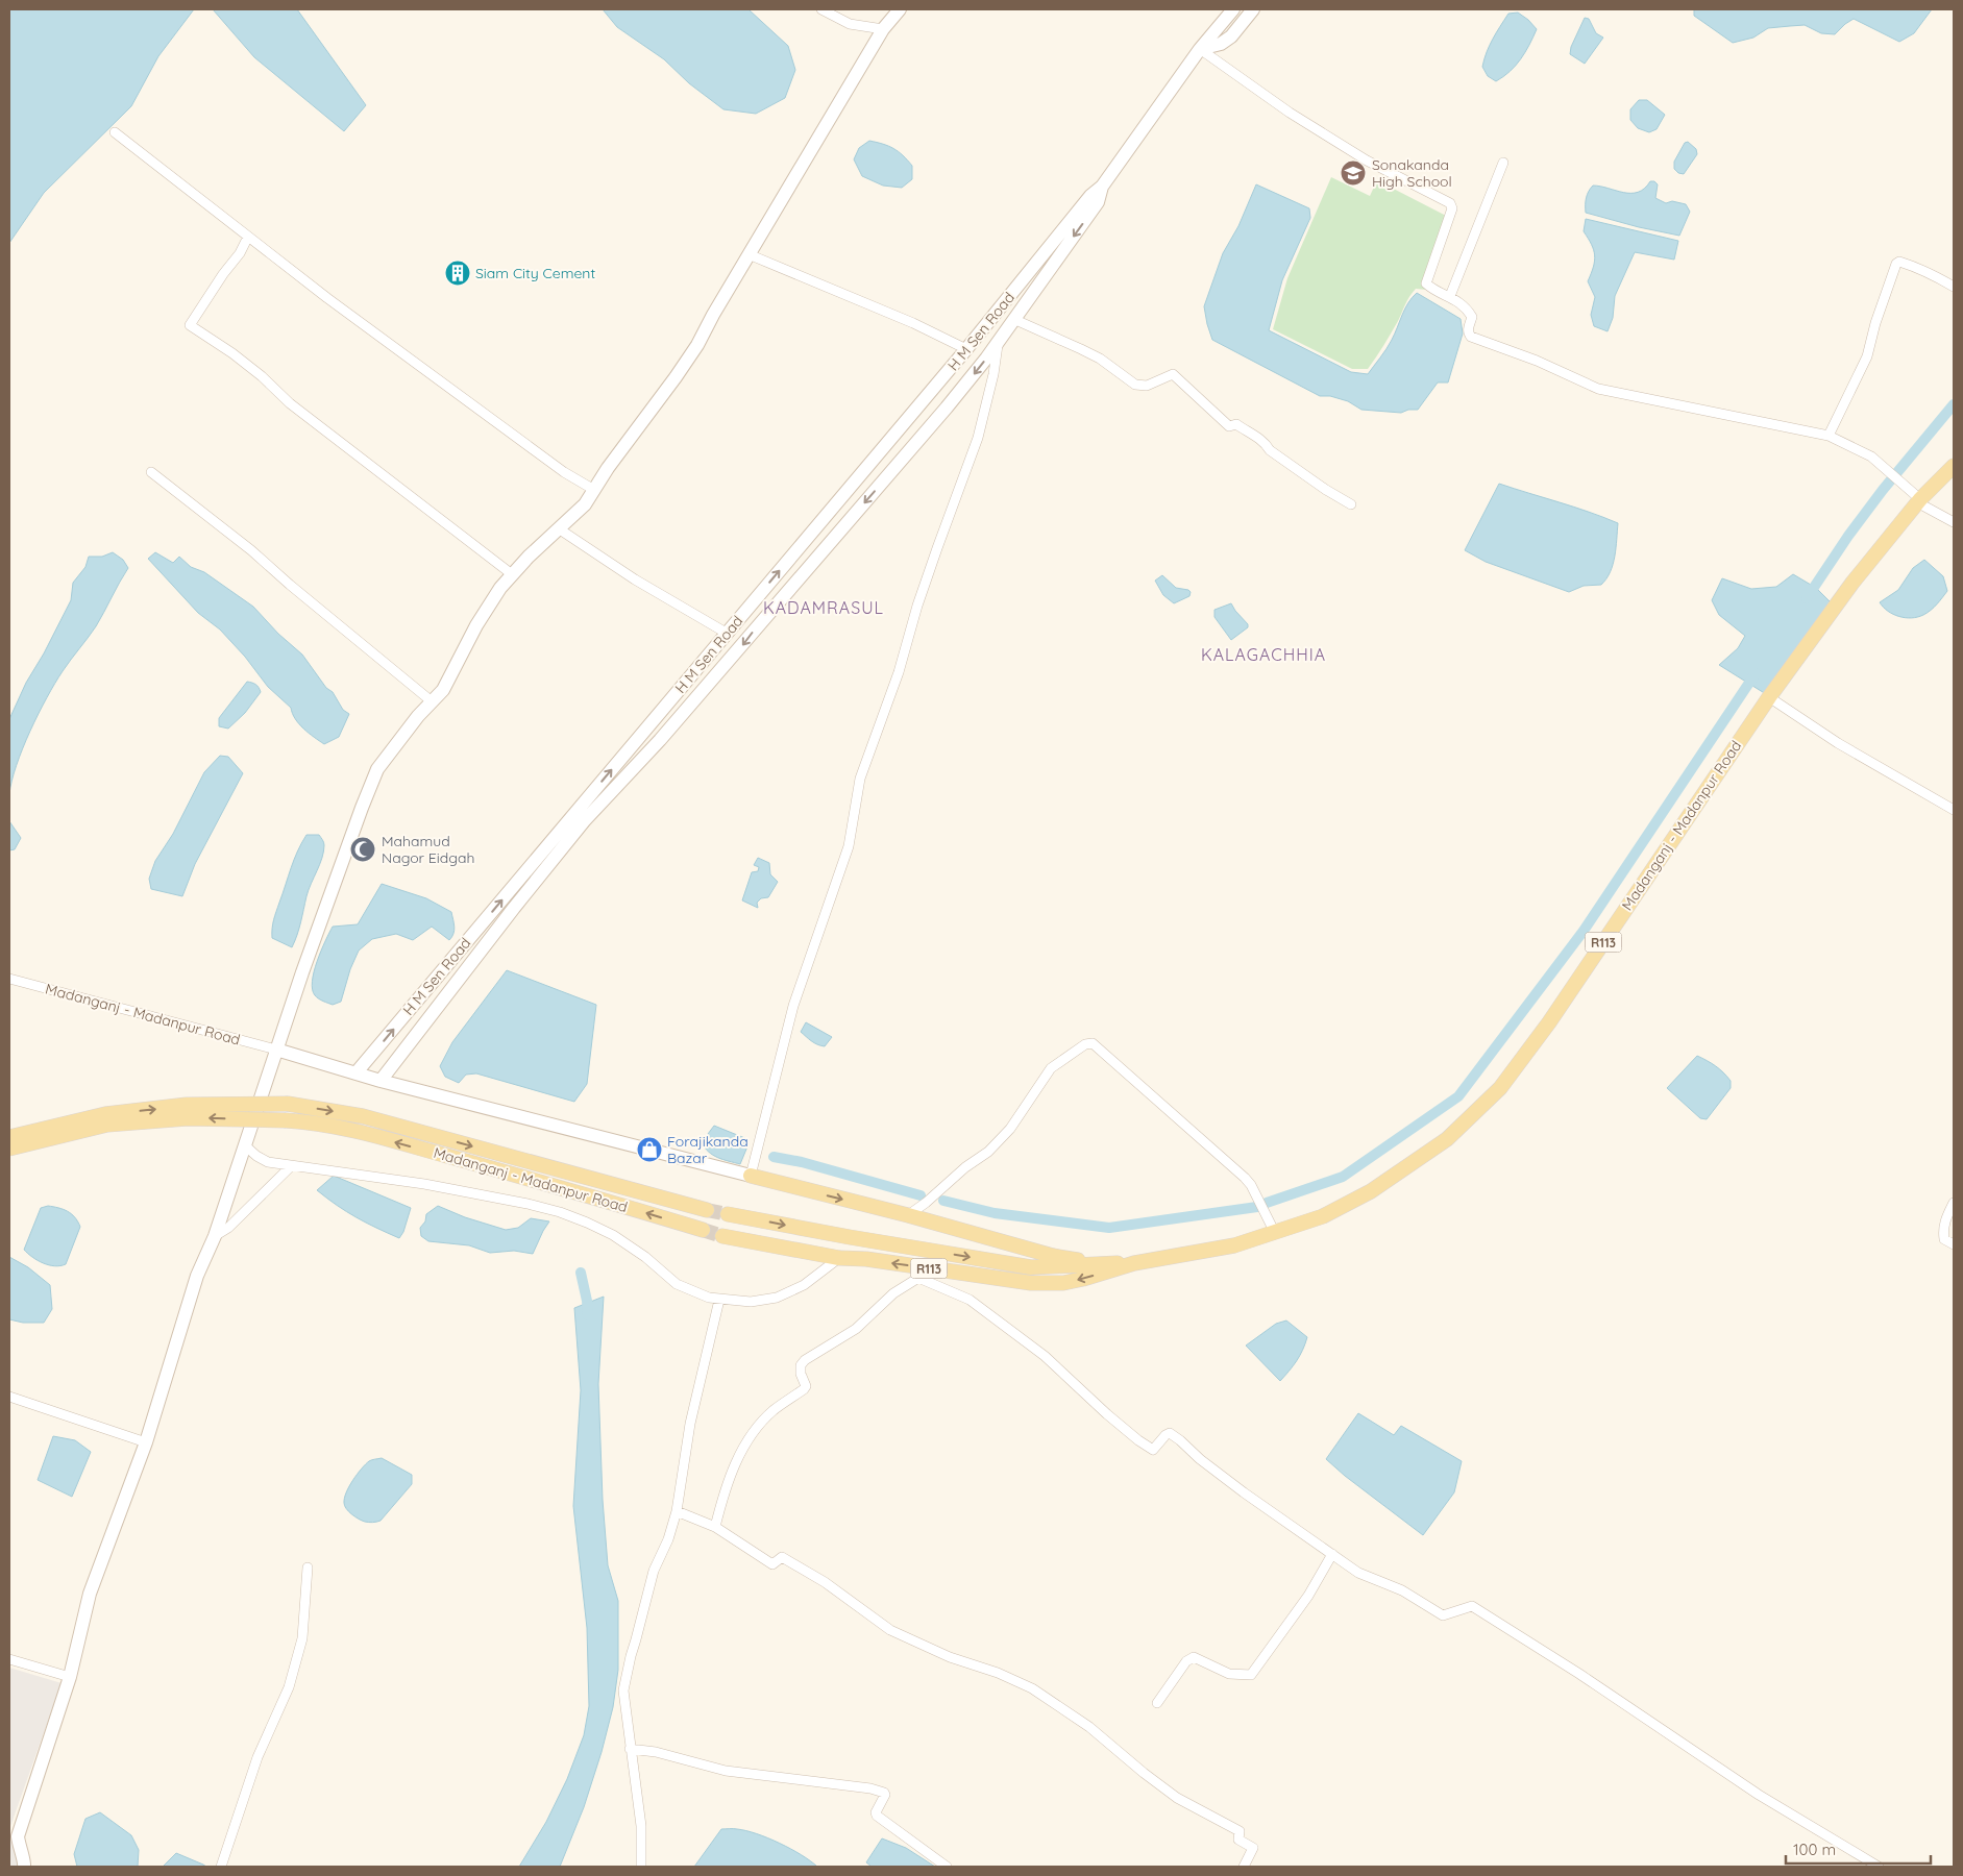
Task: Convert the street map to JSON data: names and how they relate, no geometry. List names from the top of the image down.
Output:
{
  "streets": {
    "main road": ["H M Sen Road", "Madanganj - Madanpur Road", "R113"]
  },
  "districts": ["KADAMRASUL", "KALAGACHHIA"],
  "places": {
    "school or university": ["Sonakanda High School"],
    "building": ["Siam City Cement"],
    "mosque": ["Mahamud Nagor Eidgah"],
    "shop": ["Forajikanda Bazar"]
  },
  "scale_bar": "100 m"
}
